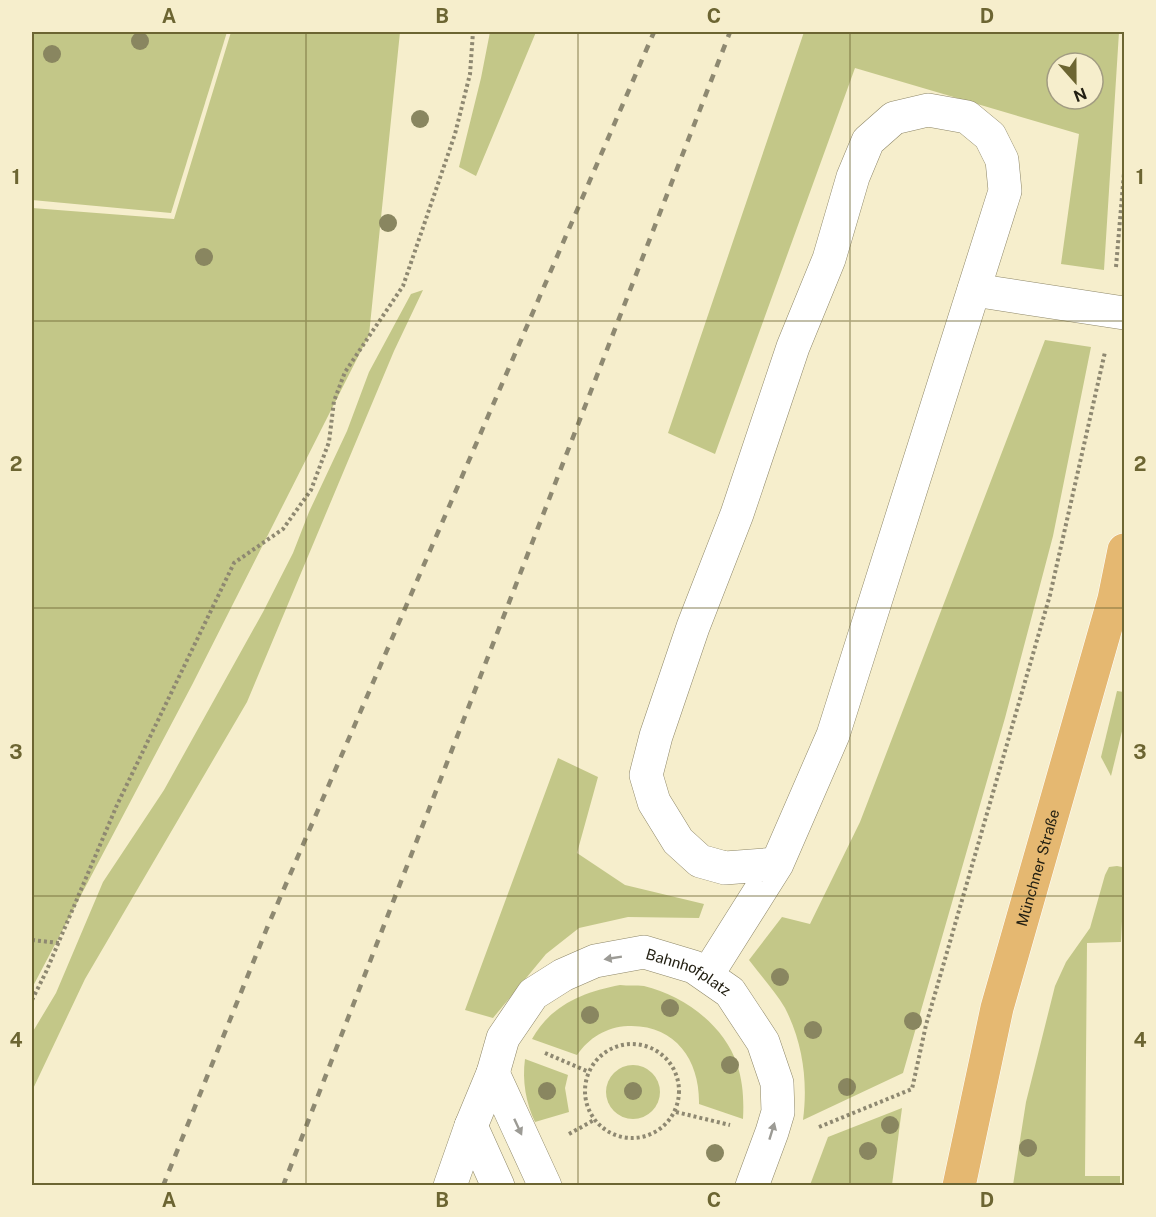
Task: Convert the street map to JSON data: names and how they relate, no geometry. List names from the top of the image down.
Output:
{
  "streets": {
    "main road": ["Münchner Straße"],
    "lane": ["Bahnhofplatz"]
  },
  "north": "bottom",
  "grid": {
    "columns": [
      "A",
      "B",
      "C",
      "D"
    ],
    "rows": [
      "1",
      "2",
      "3",
      "4"
    ]
  }
}
